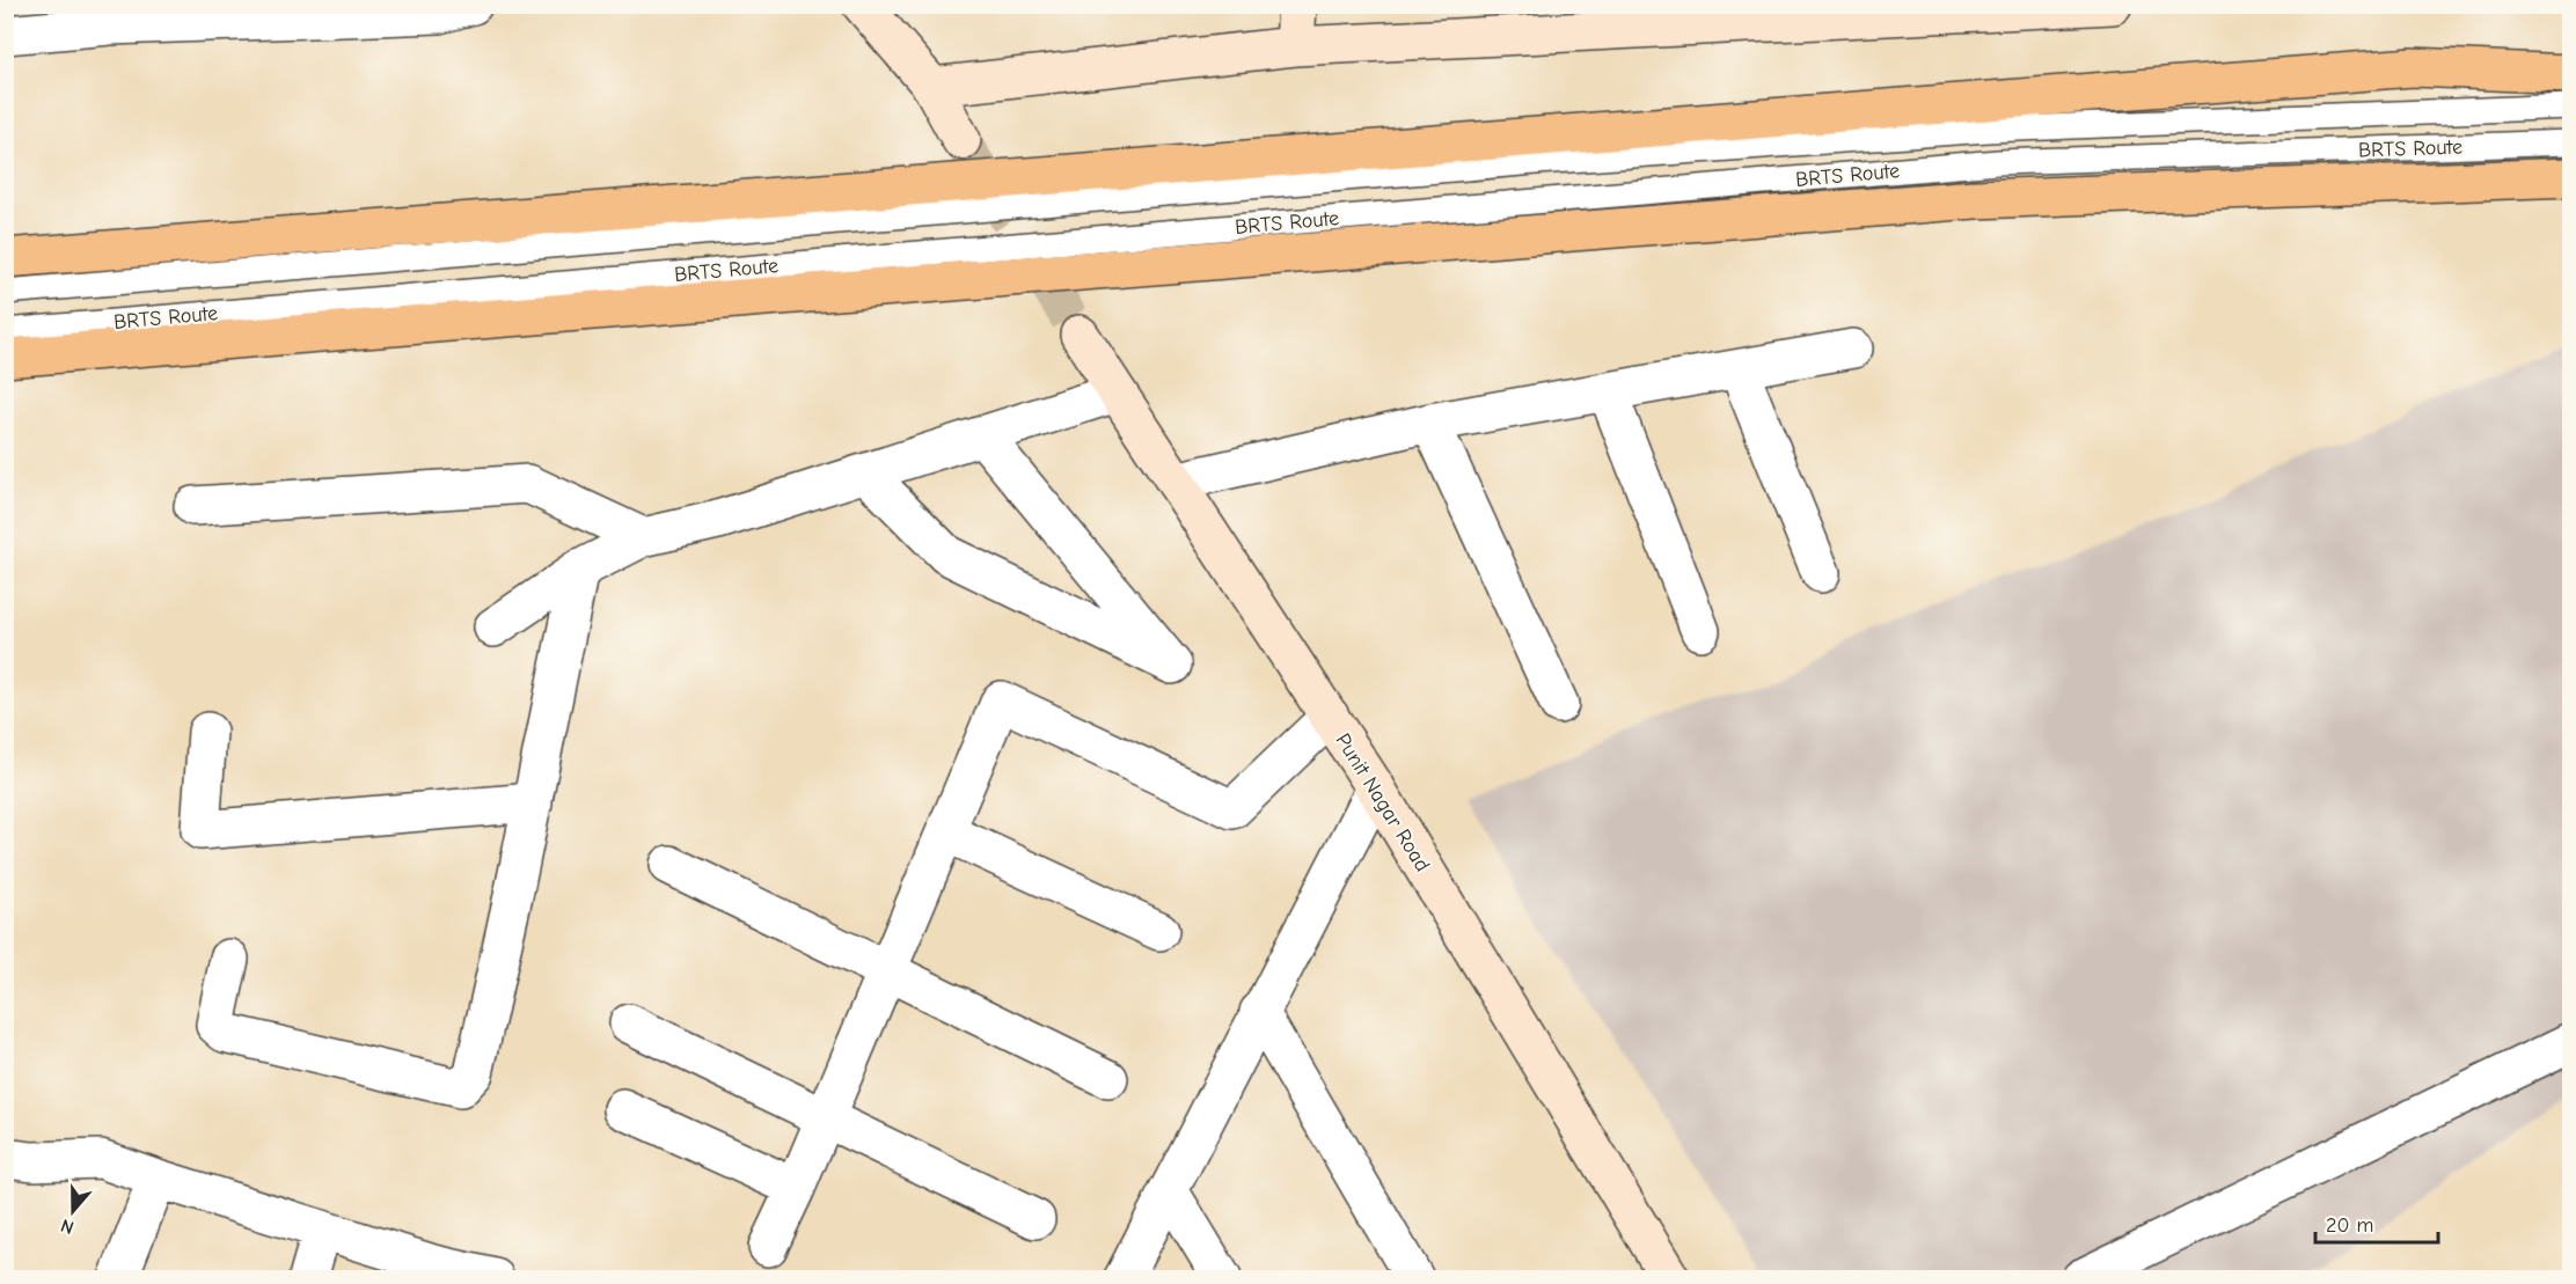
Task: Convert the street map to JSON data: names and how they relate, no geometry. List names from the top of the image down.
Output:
{
  "streets": {
    "street": ["Punit Nagar Road"],
    "lane": ["BRTS Route"]
  },
  "scale_bar": "20 m",
  "north": "bottom"
}
